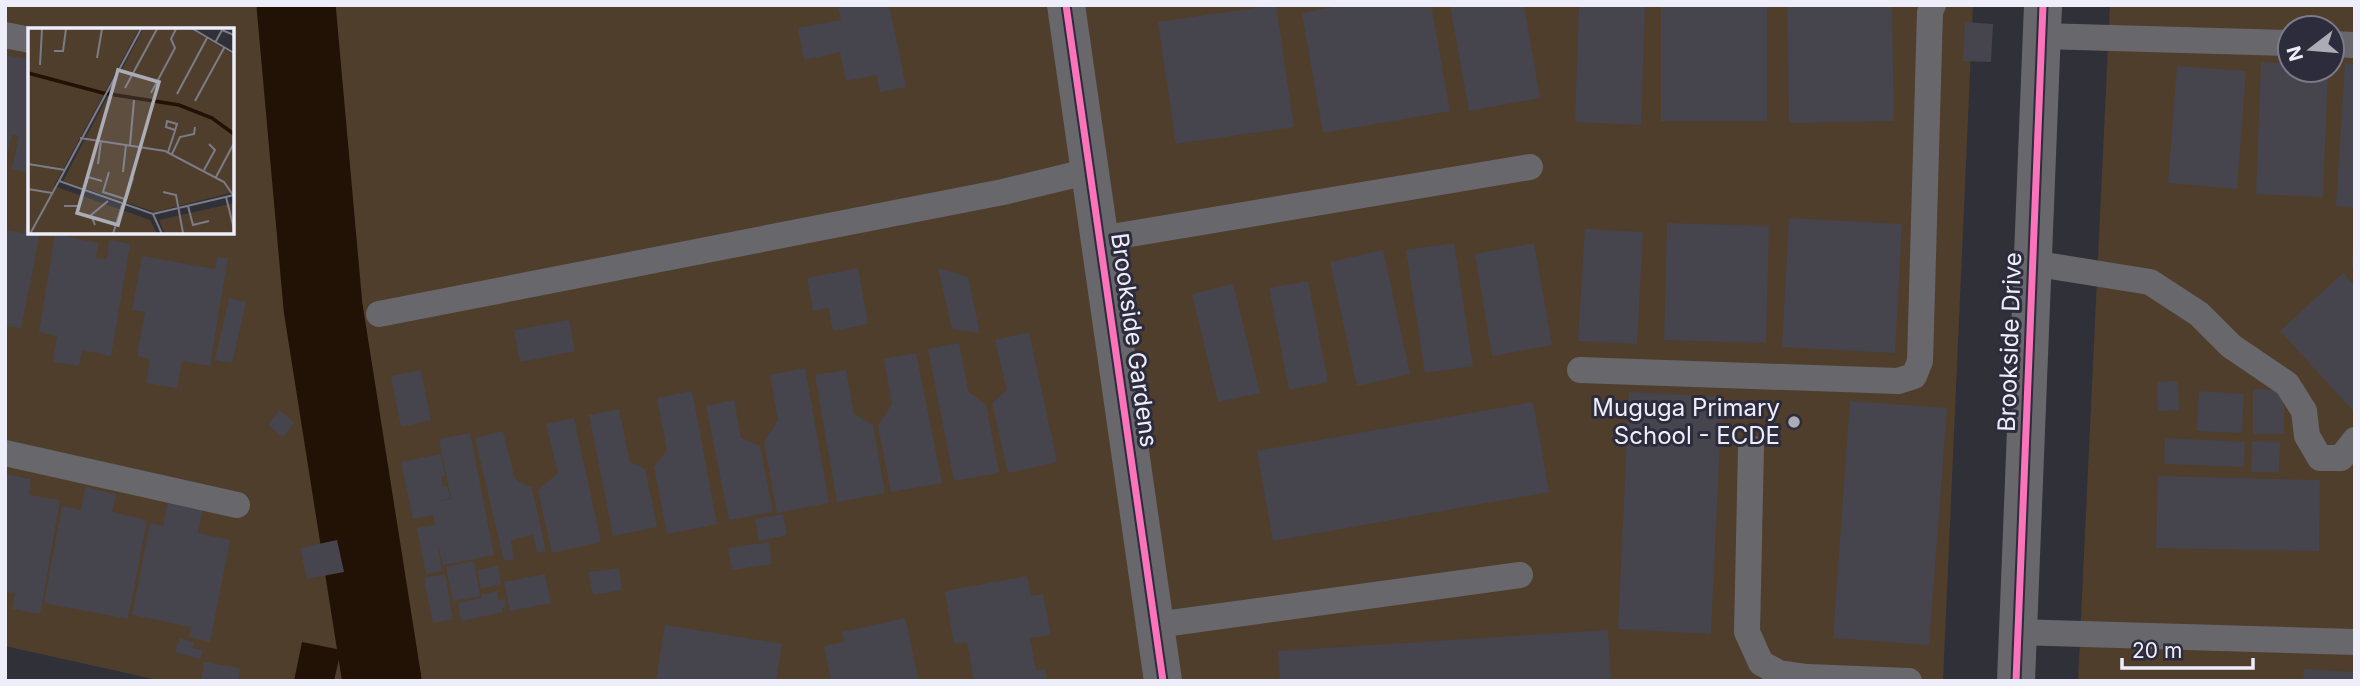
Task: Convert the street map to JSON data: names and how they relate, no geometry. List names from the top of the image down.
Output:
{
  "streets": {
    "street": ["Brookside Gardens", "Brookside Drive"]
  },
  "places": ["Muguga Primary School - ECDE"],
  "scale_bar": "20 m",
  "north": "left"
}
